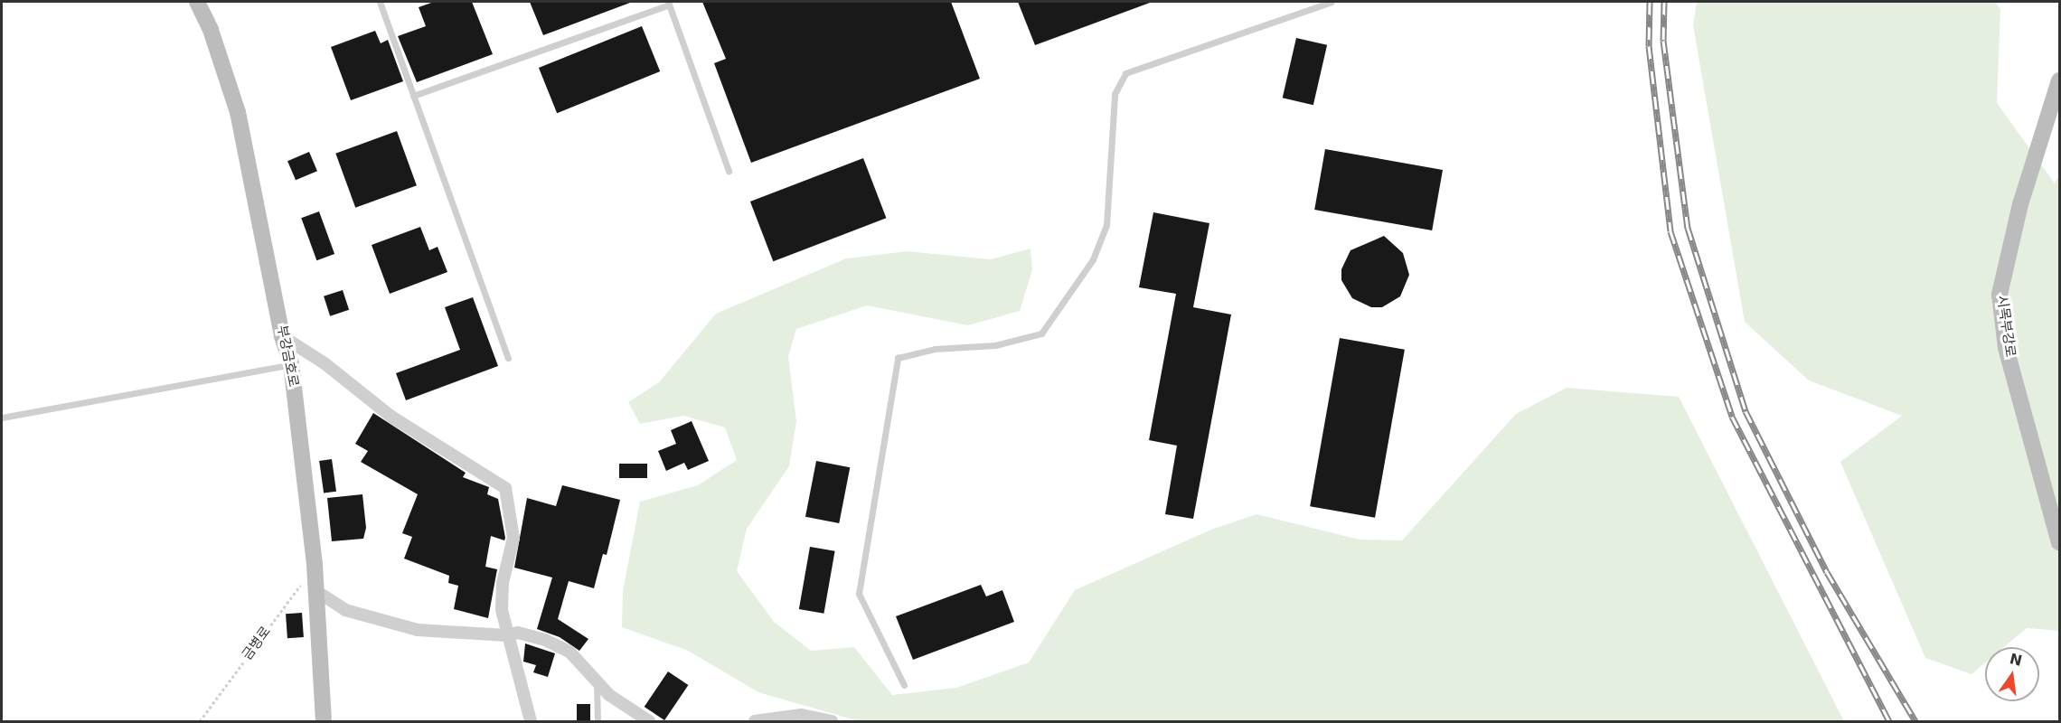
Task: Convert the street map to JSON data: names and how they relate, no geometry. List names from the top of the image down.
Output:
{
  "streets": {
    "street": ["시목부강로", "부강금호로"],
    "path": ["금병로"]
  },
  "crossings": [
    ["부강금호로", "금병로"]
  ],
  "north": "top"
}
